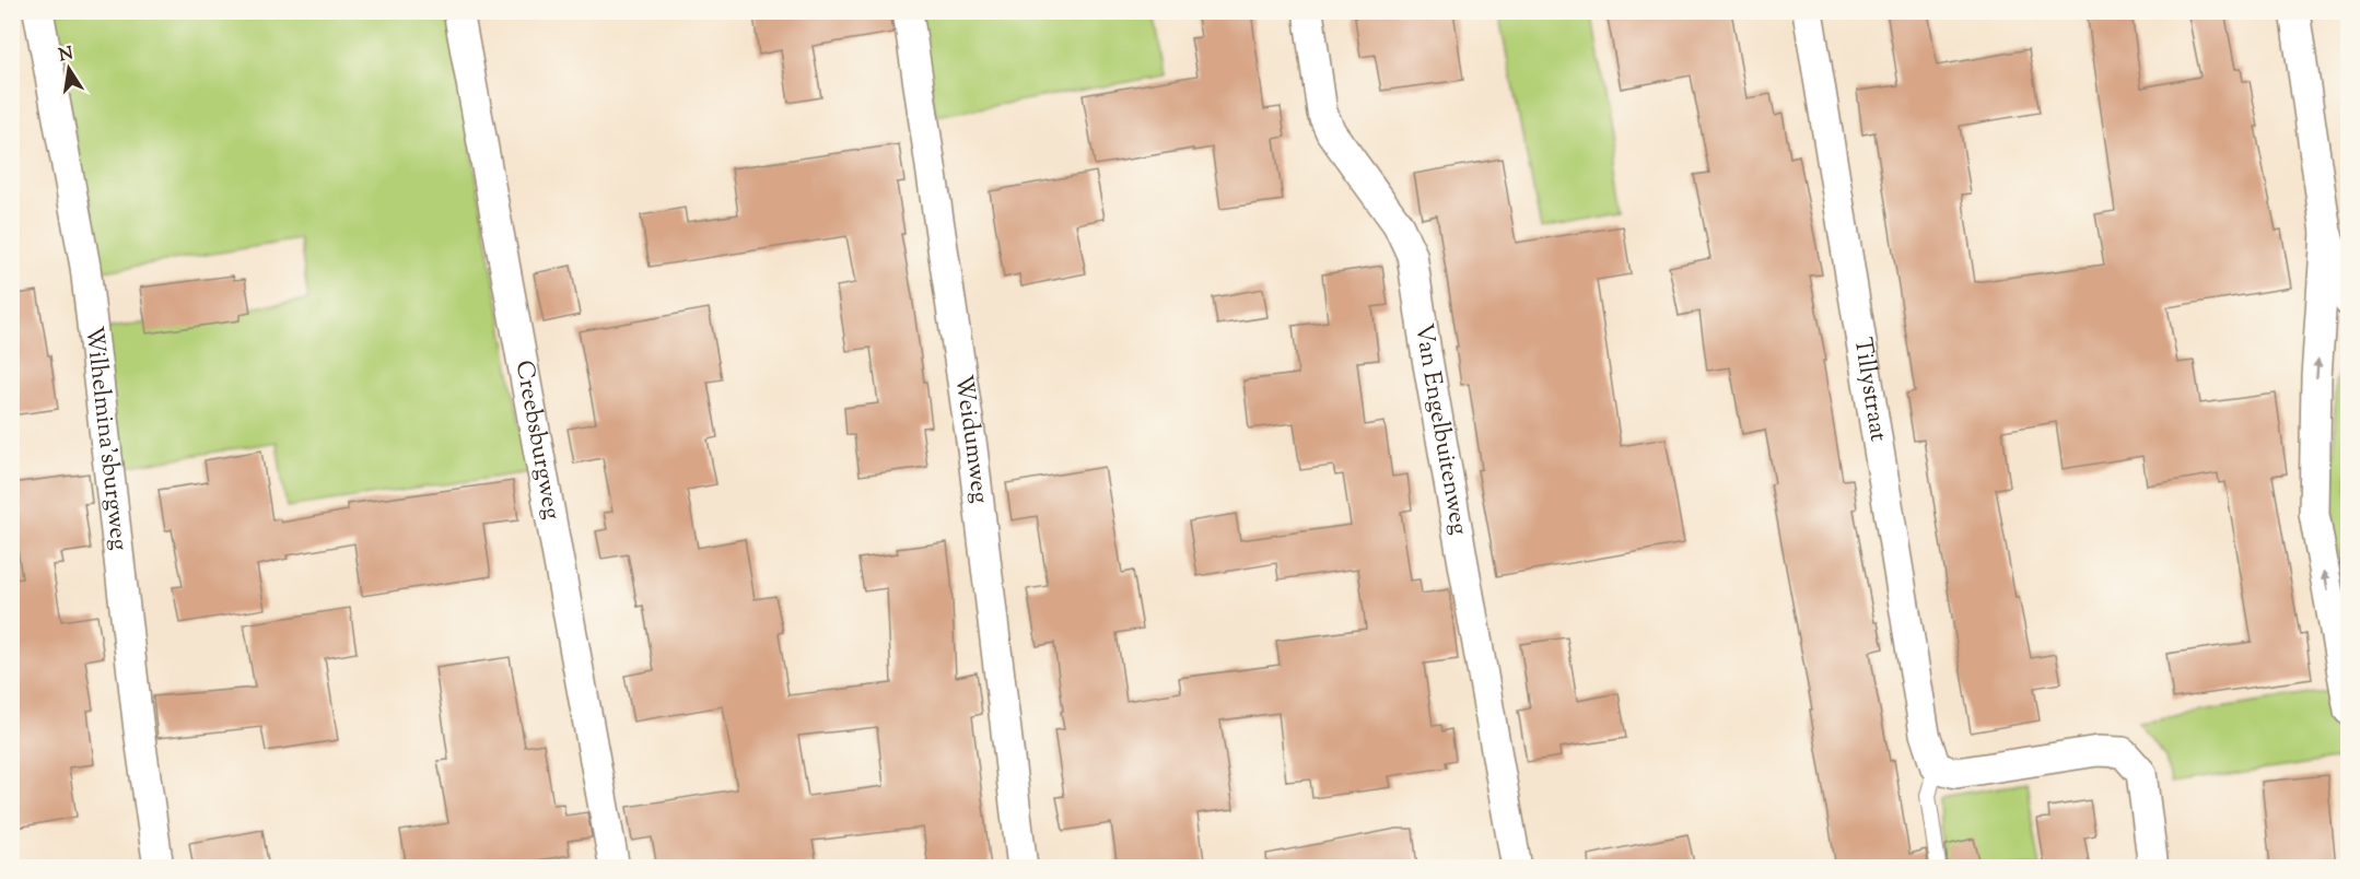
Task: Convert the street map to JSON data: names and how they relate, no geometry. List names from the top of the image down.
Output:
{
  "streets": {
    "street": [
      "Tillystraat",
      "Van Engelbuitenweg",
      "Wilhelmina'sburgweg",
      "Weidumweg",
      "Creebsburgweg"
    ]
  },
  "north": "top"
}
